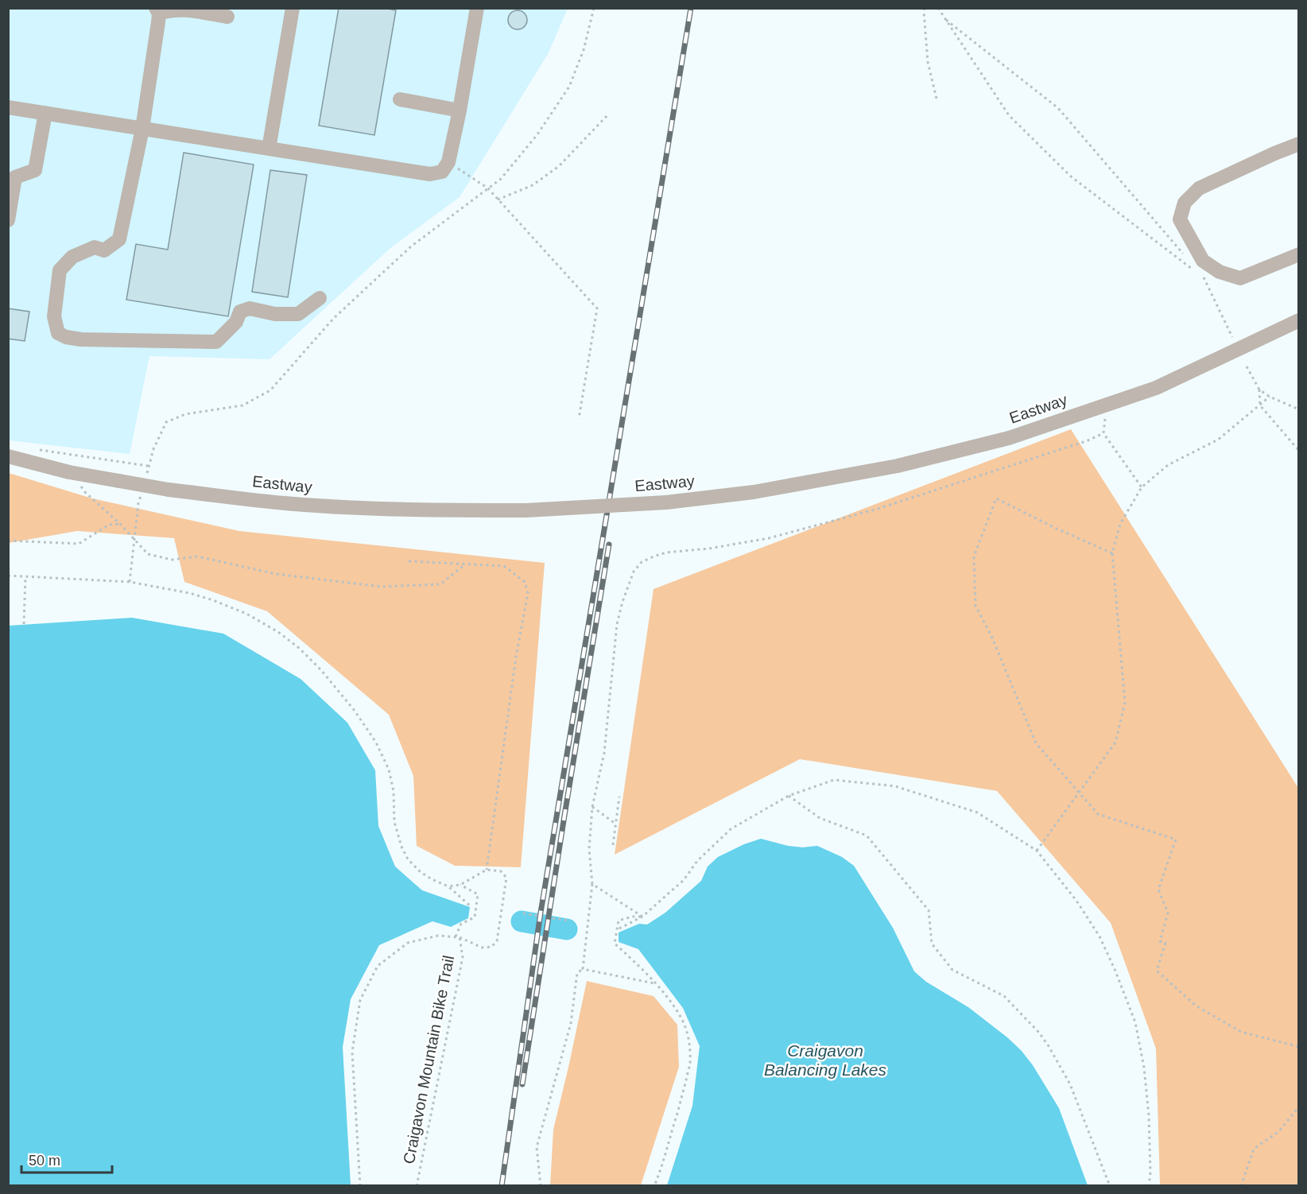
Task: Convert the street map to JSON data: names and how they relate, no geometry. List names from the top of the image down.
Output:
{
  "streets": {
    "street": ["Eastway"],
    "path": ["Craigavon Mountain Bike Trail"]
  },
  "water": ["Craigavon Balancing Lakes"],
  "scale_bar": "50 m"
}
